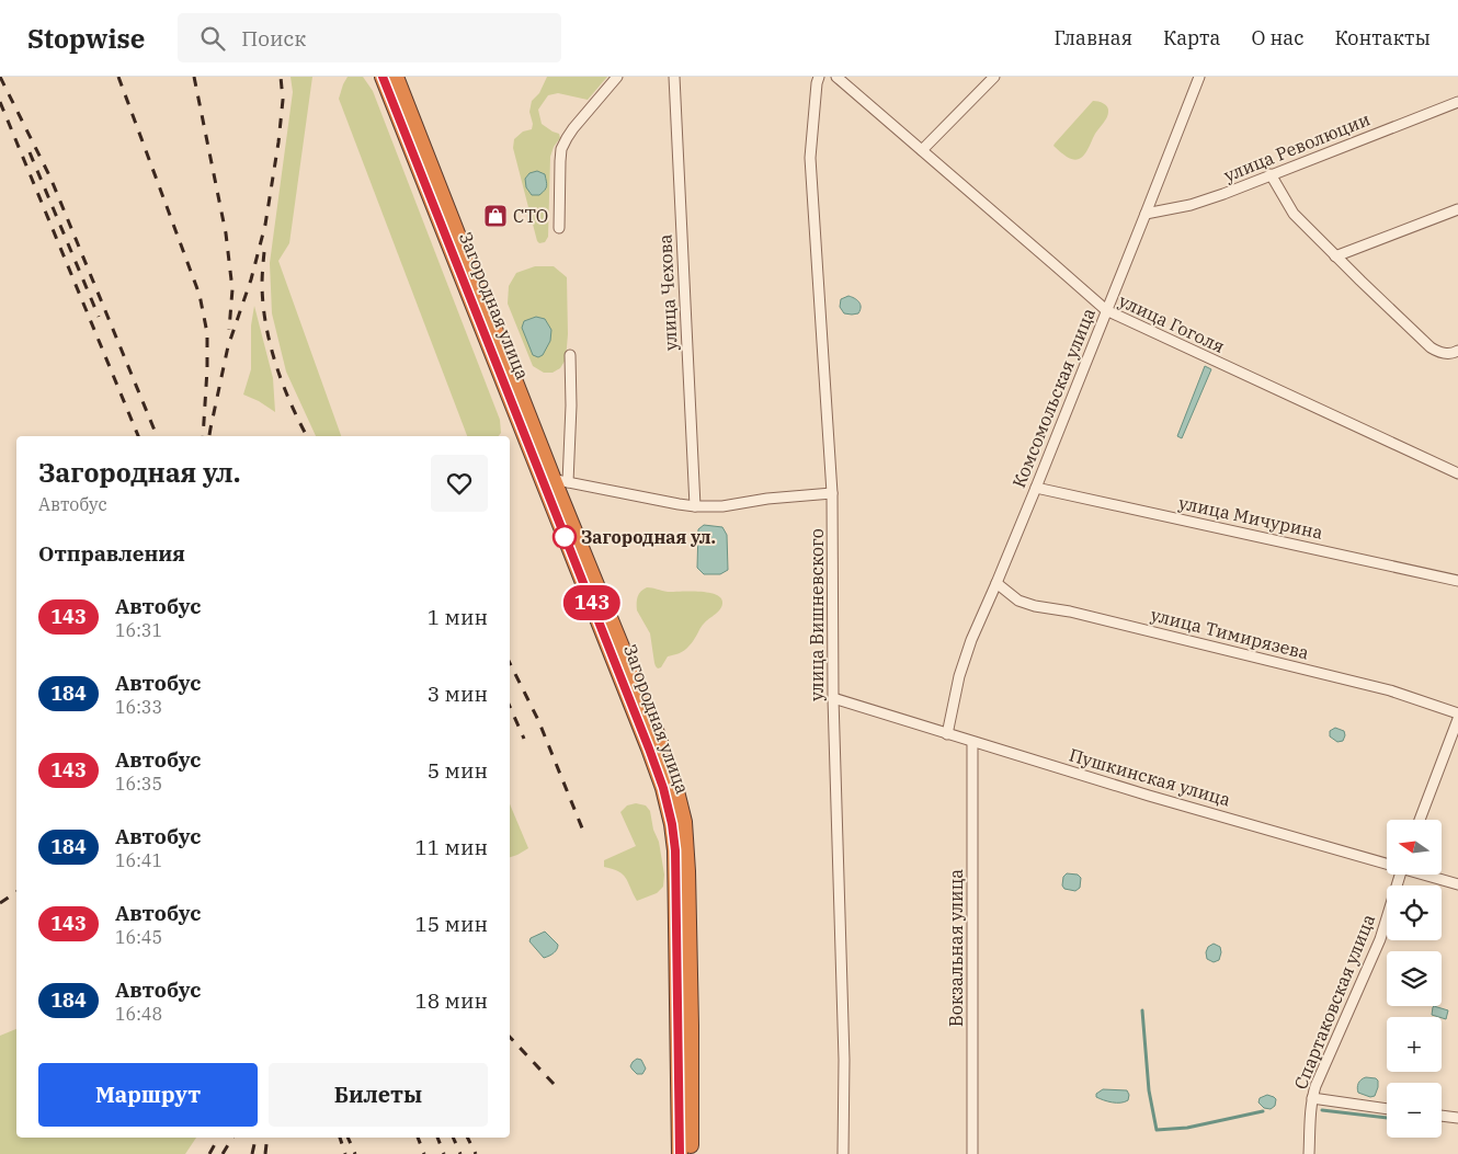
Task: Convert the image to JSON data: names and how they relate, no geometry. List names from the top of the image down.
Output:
{
  "streets": {
    "highway": ["Загородная улица"],
    "street": [
      "улица Революции",
      "улица Чехова",
      "улица Гоголя",
      "Комсомольская улица",
      "улица Мичурина",
      "улица Вишневского",
      "улица Тимирязева",
      "Пушкинская улица",
      "Вокзальная улица",
      "Спартаковская улица"
    ]
  },
  "crossings": [
    ["улица Революции", "Комсомольская улица"],
    ["улица Гоголя", "Комсомольская улица"],
    ["Комсомольская улица", "улица Мичурина"],
    ["Комсомольская улица", "улица Тимирязева"],
    ["Комсомольская улица", "Пушкинская улица"],
    ["улица Вишневского", "Пушкинская улица"],
    ["Пушкинская улица", "Вокзальная улица"]
  ],
  "places": {
    "shop": ["СТО"],
    "other": ["Загородная ул."]
  },
  "lines": ["bus line 143"],
  "north": "left",
  "page": {
    "header": "Stopwise",
    "search": "Поиск",
    "nav": [
      "Главная",
      "Карта",
      "О нас",
      "Контакты"
    ],
    "on_map": "143",
    "heading": [
      ["Загородная ул.", "Автобус"],
      "Отправления"
    ],
    "list": [
      {
        "mark": "143",
        "name": "Автобус",
        "note": "16:31",
        "value": "1 мин"
      },
      {
        "mark": "184",
        "name": "Автобус",
        "note": "16:33",
        "value": "3 мин"
      },
      {
        "mark": "143",
        "name": "Автобус",
        "note": "16:35",
        "value": "5 мин"
      },
      {
        "mark": "184",
        "name": "Автобус",
        "note": "16:41",
        "value": "11 мин"
      },
      {
        "mark": "143",
        "name": "Автобус",
        "note": "16:45",
        "value": "15 мин"
      },
      {
        "mark": "184",
        "name": "Автобус",
        "note": "16:48",
        "value": "18 мин"
      }
    ],
    "map_buttons": ["+", "−"],
    "buttons": ["Маршрут", "Билеты"]
  }
}
